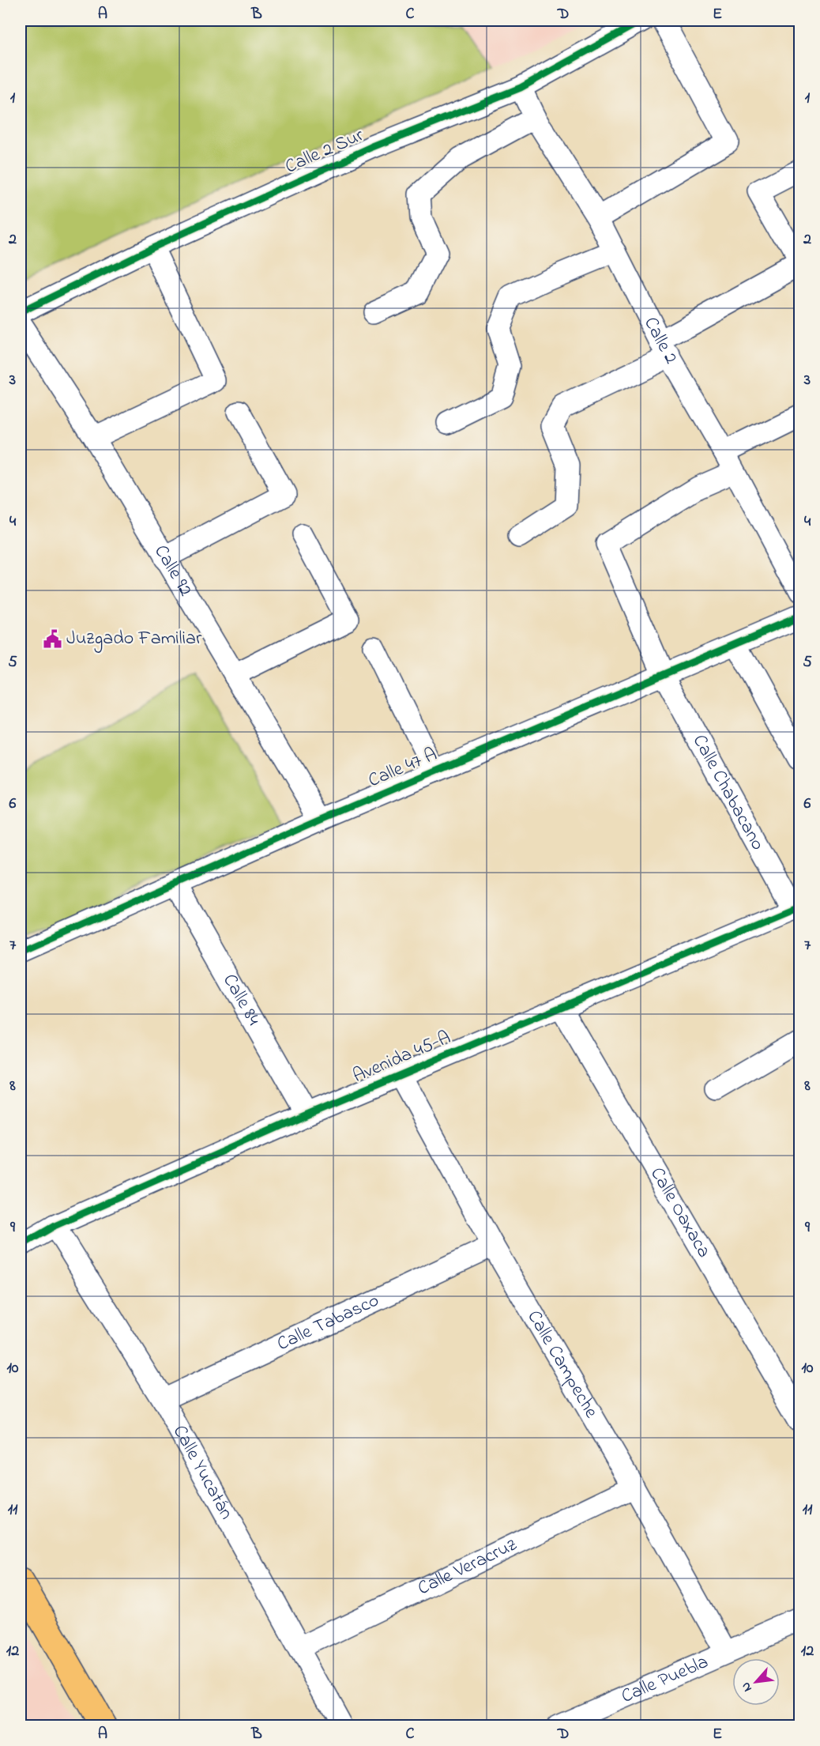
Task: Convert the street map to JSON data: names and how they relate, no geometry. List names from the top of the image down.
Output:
{
  "streets": {
    "street": [
      "Calle 2 Sur",
      "Calle 2",
      "Calle 92",
      "Calle 47 A",
      "Calle Chabacano",
      "Calle 84",
      "Avenida 45-A",
      "Calle Oaxaca",
      "Calle Tabasco",
      "Calle Campeche",
      "Calle Yucatán",
      "Calle Veracruz",
      "Calle Puebla"
    ]
  },
  "crossings": [
    ["Calle 2 Sur", "Calle 2"],
    ["Calle 2", "Calle Chabacano"],
    ["Calle 92", "Calle 47 A"],
    ["Calle 47 A", "Calle Chabacano"],
    ["Calle 47 A", "Calle 84"],
    ["Calle Chabacano", "Avenida 45-A"],
    ["Calle 84", "Avenida 45-A"],
    ["Avenida 45-A", "Calle Oaxaca"],
    ["Avenida 45-A", "Calle Campeche"],
    ["Avenida 45-A", "Calle Yucatán"],
    ["Calle Tabasco", "Calle Campeche"],
    ["Calle Tabasco", "Calle Yucatán"],
    ["Calle Campeche", "Calle Veracruz"],
    ["Calle Campeche", "Calle Puebla"],
    ["Calle Yucatán", "Calle Veracruz"]
  ],
  "places": {
    "public building": ["Juzgado Familiar"]
  },
  "north": "bottom left",
  "grid": {
    "columns": [
      "A",
      "B",
      "C",
      "D",
      "E"
    ],
    "rows": [
      "1",
      "2",
      "3",
      "4",
      "5",
      "6",
      "7",
      "8",
      "9",
      "10",
      "11",
      "12"
    ]
  }
}
